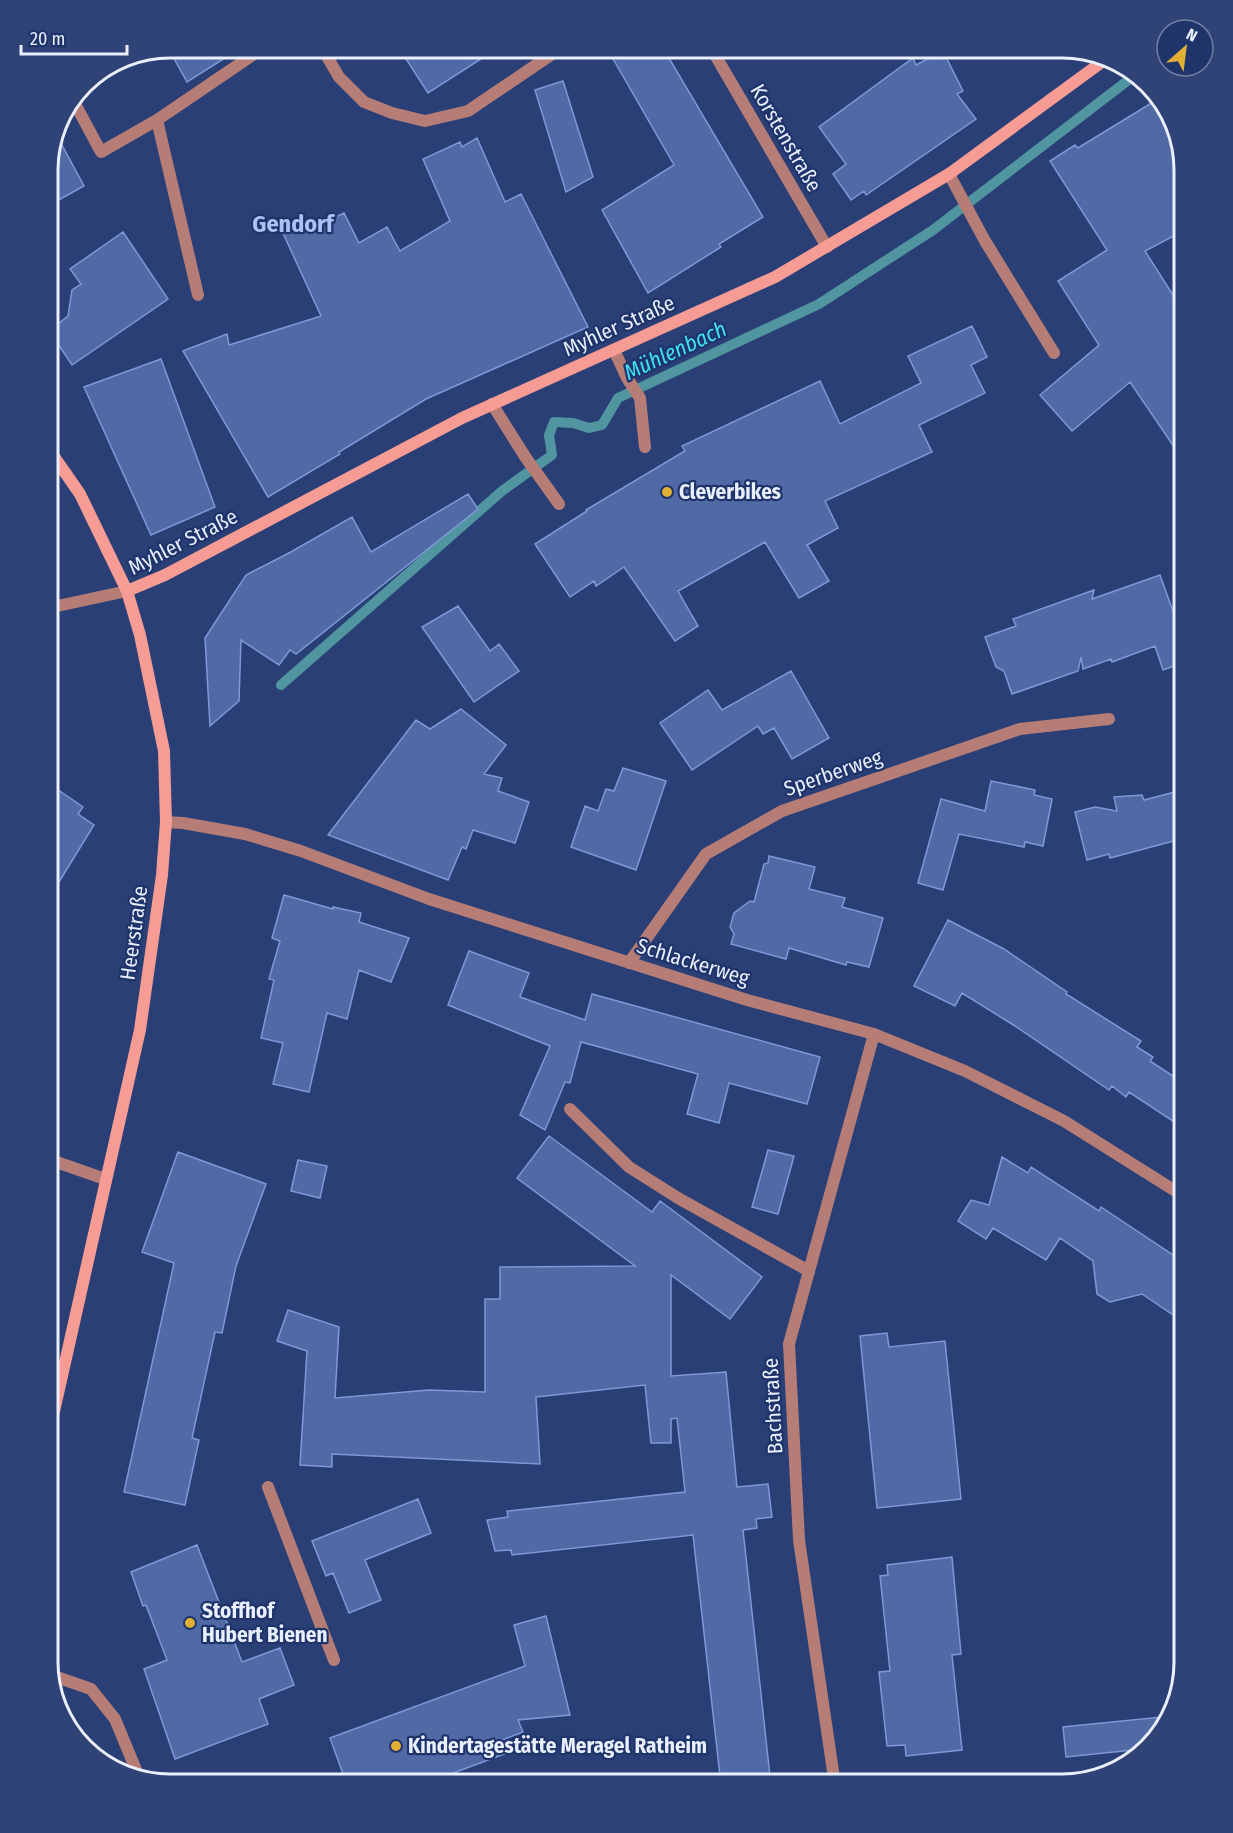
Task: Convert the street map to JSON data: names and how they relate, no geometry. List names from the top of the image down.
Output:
{
  "streets": {
    "main road": ["Myhler Straße", "Heerstraße"],
    "street": [
      "Korstenstraße",
      "Sperberweg",
      "Schlackerweg",
      "Bachstraße"
    ]
  },
  "crossings": [
    ["Korstenstraße", "Myhler Straße"],
    ["Myhler Straße", "Heerstraße"],
    ["Sperberweg", "Schlackerweg"],
    ["Heerstraße", "Schlackerweg"],
    ["Schlackerweg", "Bachstraße"]
  ],
  "districts": ["Gendorf"],
  "water": ["Mühlenbach"],
  "places": ["Cleverbikes", "Stoffhof Hubert Bienen", "Kindertagestätte Meragel Ratheim"],
  "scale_bar": "20 m",
  "north": "top right"
}
